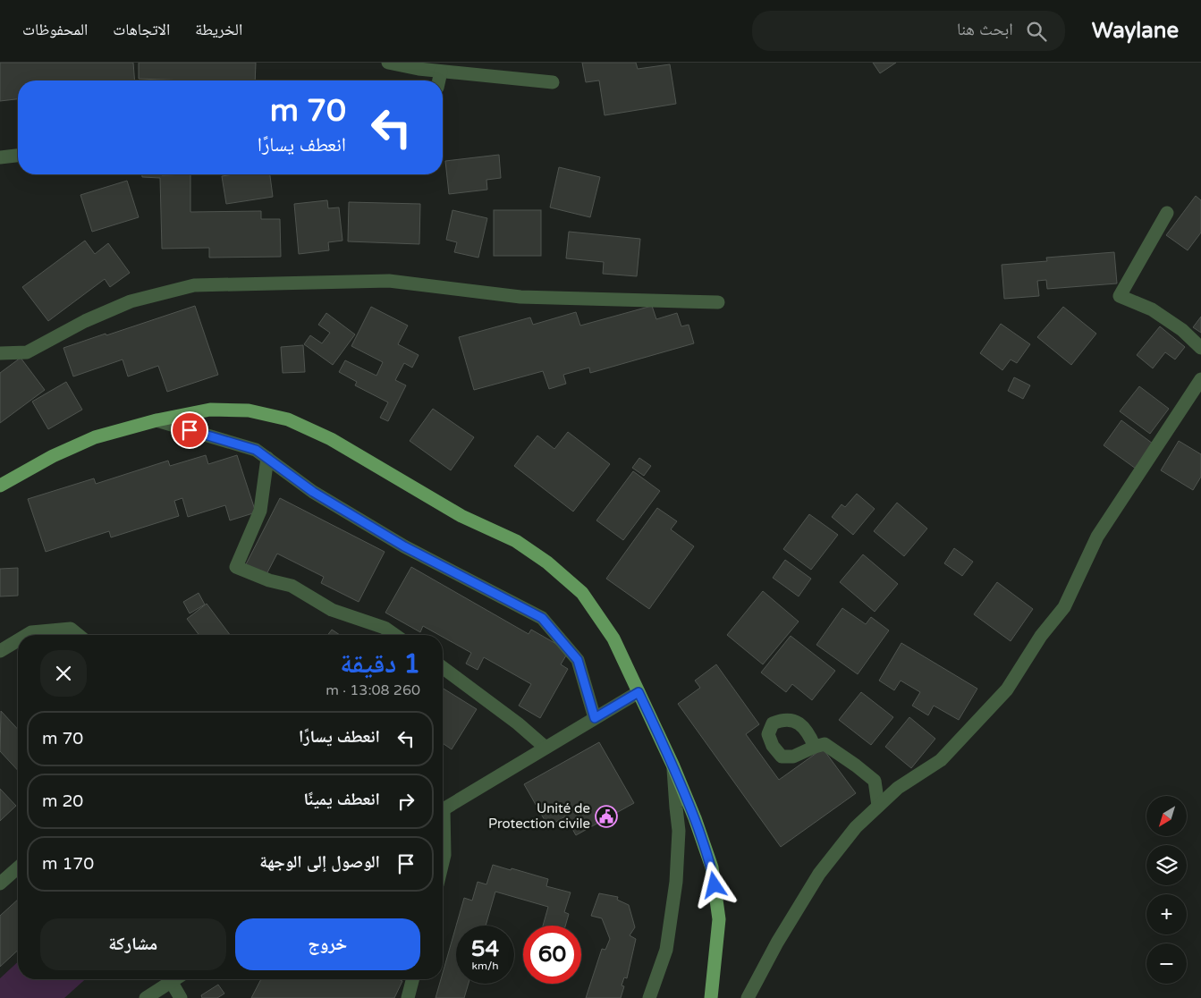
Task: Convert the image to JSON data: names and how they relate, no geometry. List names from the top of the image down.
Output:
{
  "places": {
    "public building": ["Unité de Protection civile"]
  },
  "north": "bottom left",
  "page": {
    "header": "Waylane",
    "search": "ابحث هنا",
    "nav": ["الخريطة", "الاتجاهات", "المحفوظات"],
    "turn": ["70 m", "انعطف يسارًا"],
    "heading": ["1 دقيقة", "260 m · 13:08"],
    "list": [
      {
        "name": "انعطف يسارًا",
        "value": "70 m"
      },
      {
        "name": "انعطف يمينًا",
        "value": "20 m"
      },
      {
        "name": "الوصول إلى الوجهة",
        "value": "170 m"
      }
    ],
    "map_buttons": ["+", "−"],
    "buttons": ["خروج", "مشاركة"],
    "speed": "54 km/h",
    "limit": "60"
  }
}
